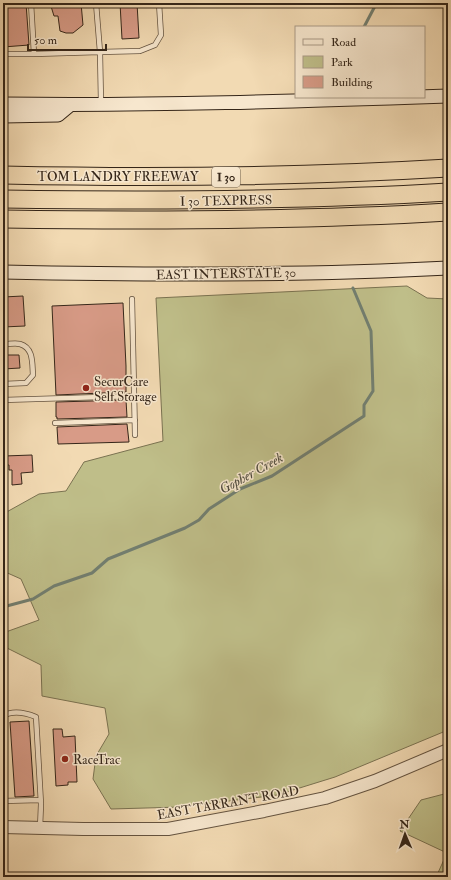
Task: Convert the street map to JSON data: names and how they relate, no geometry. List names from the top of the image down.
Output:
{
  "streets": {
    "highway": ["TOM LANDRY FREEWAY", "I 30", "I 30 TEXPRESS"],
    "main road": ["EAST INTERSTATE 30"],
    "street": ["EAST TARRANT ROAD"]
  },
  "water": ["Gopher Creek"],
  "places": ["SecurCare Self Storage", "RaceTrac"],
  "legend": ["Road", "Park", "Building"],
  "scale_bar": "50 m",
  "north": "top"
}
